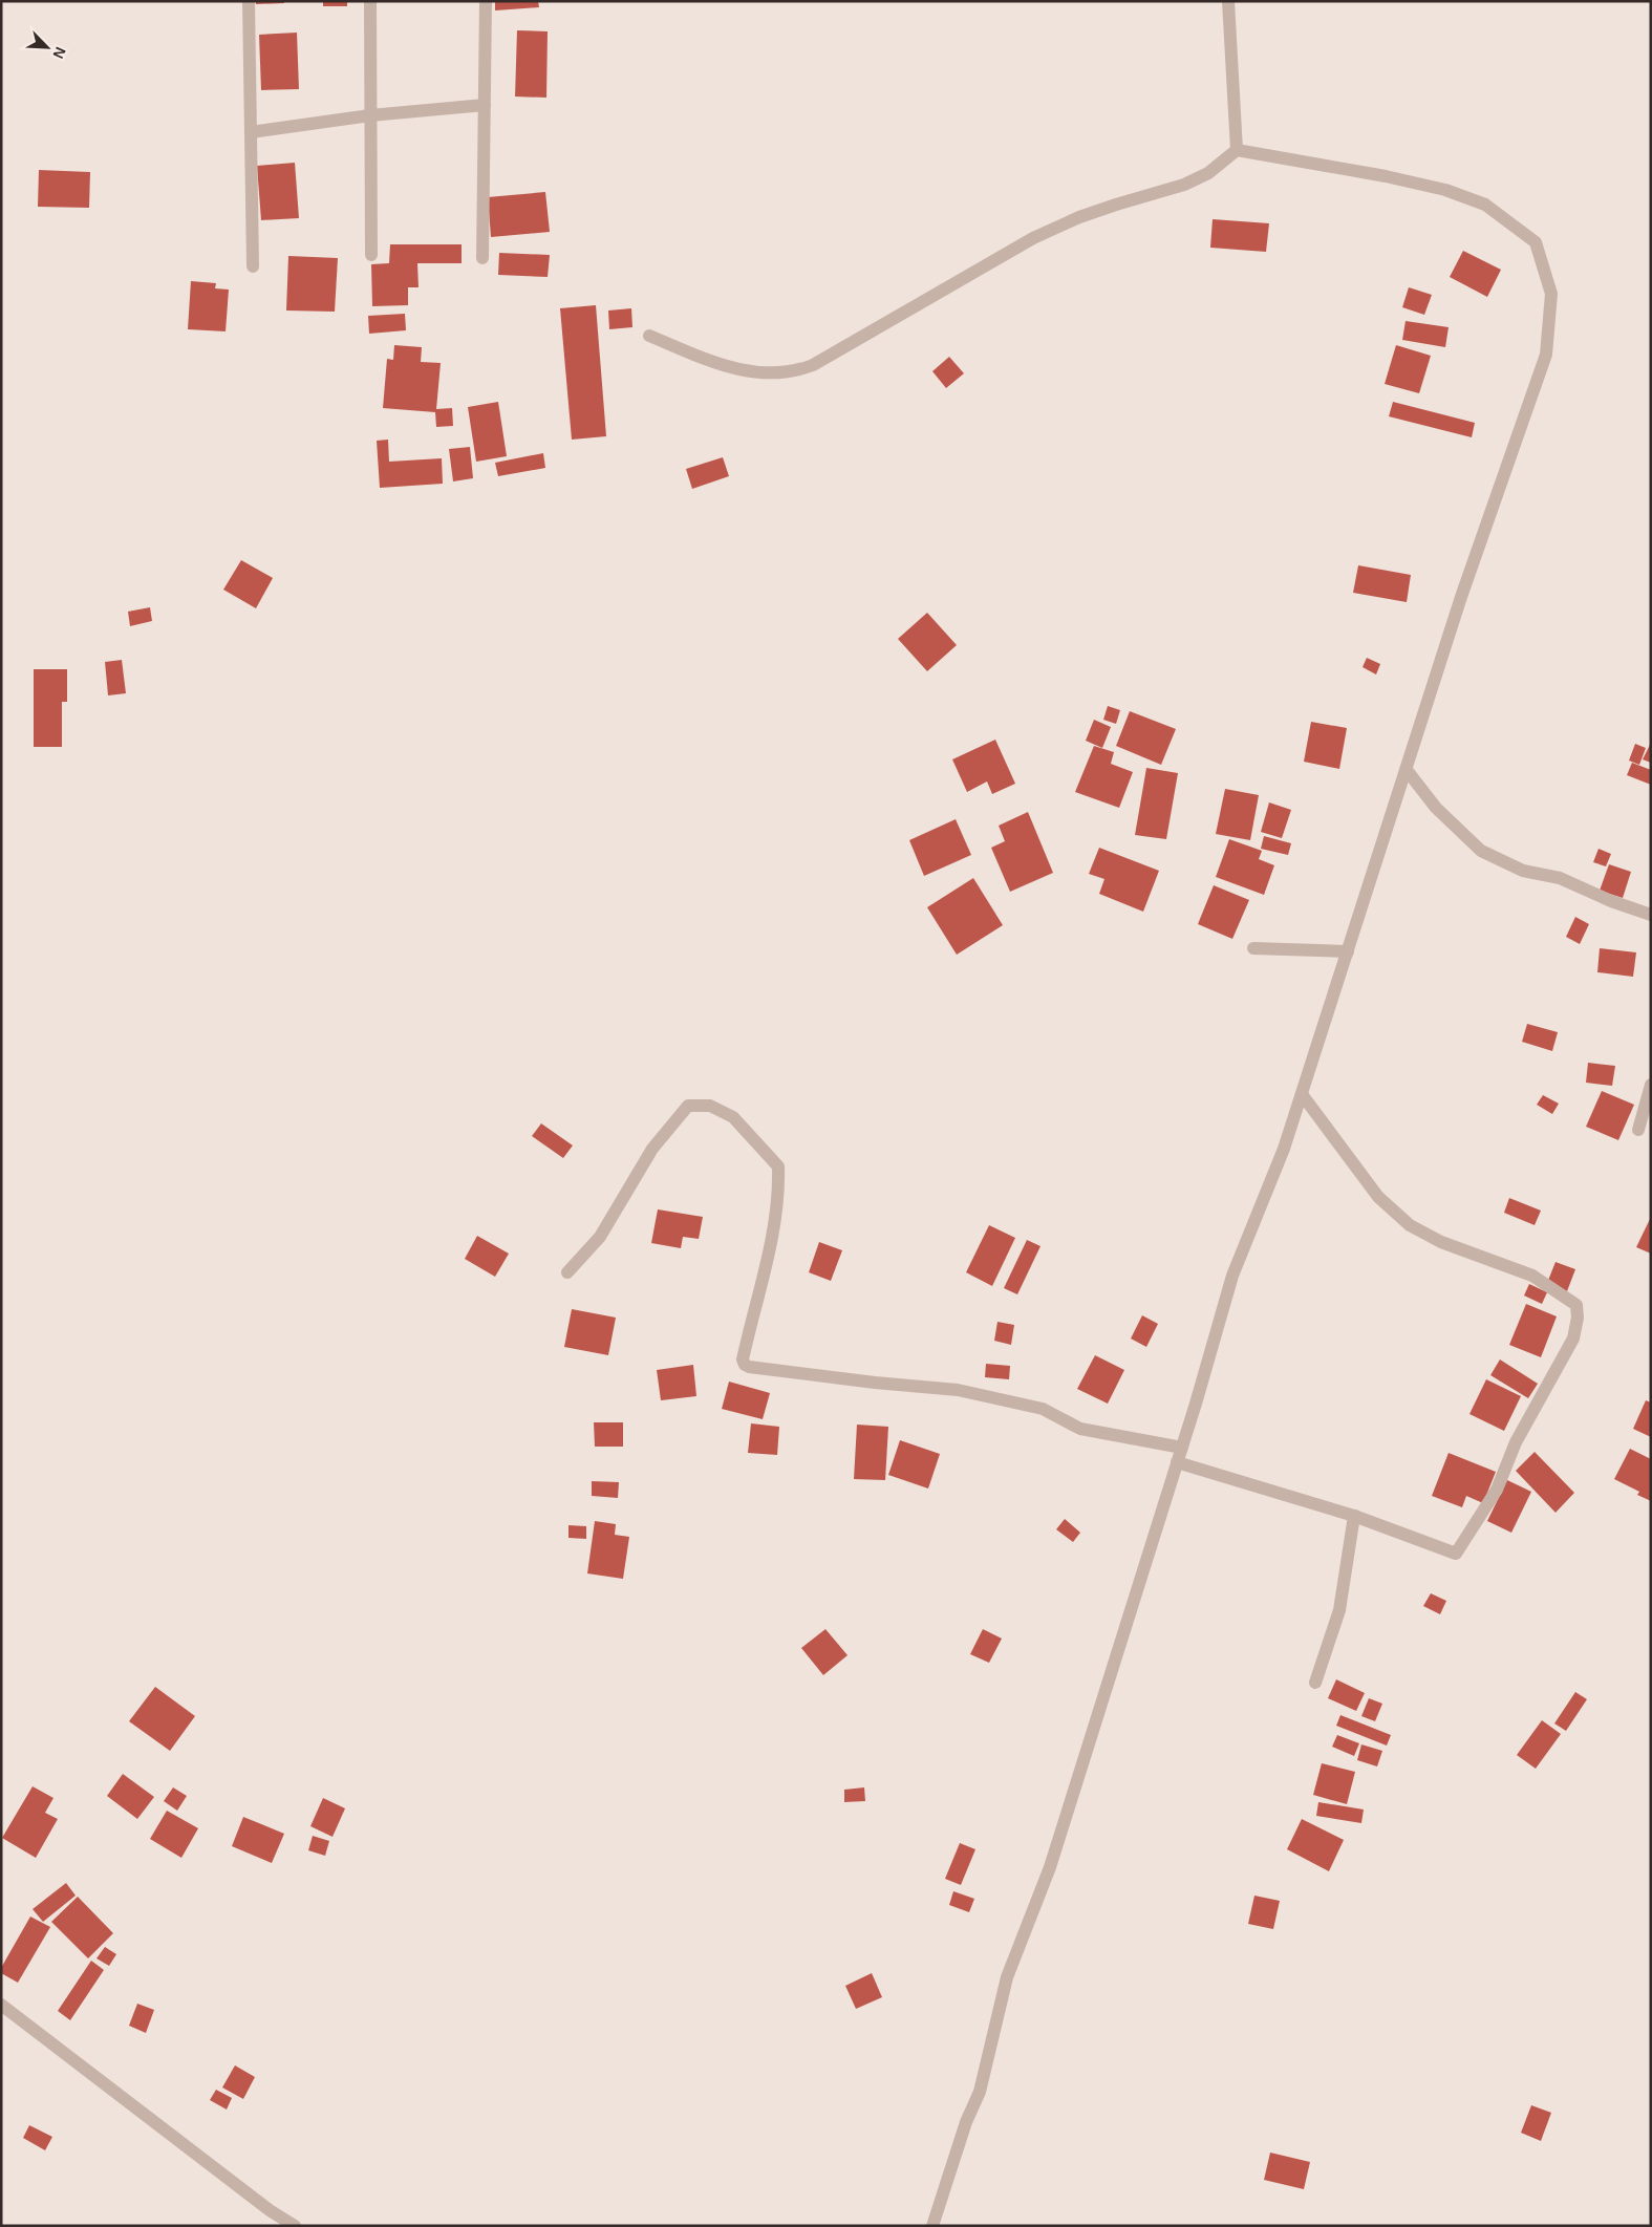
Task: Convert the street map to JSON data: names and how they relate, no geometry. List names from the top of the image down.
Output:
{
  "north": "bottom right"
}
